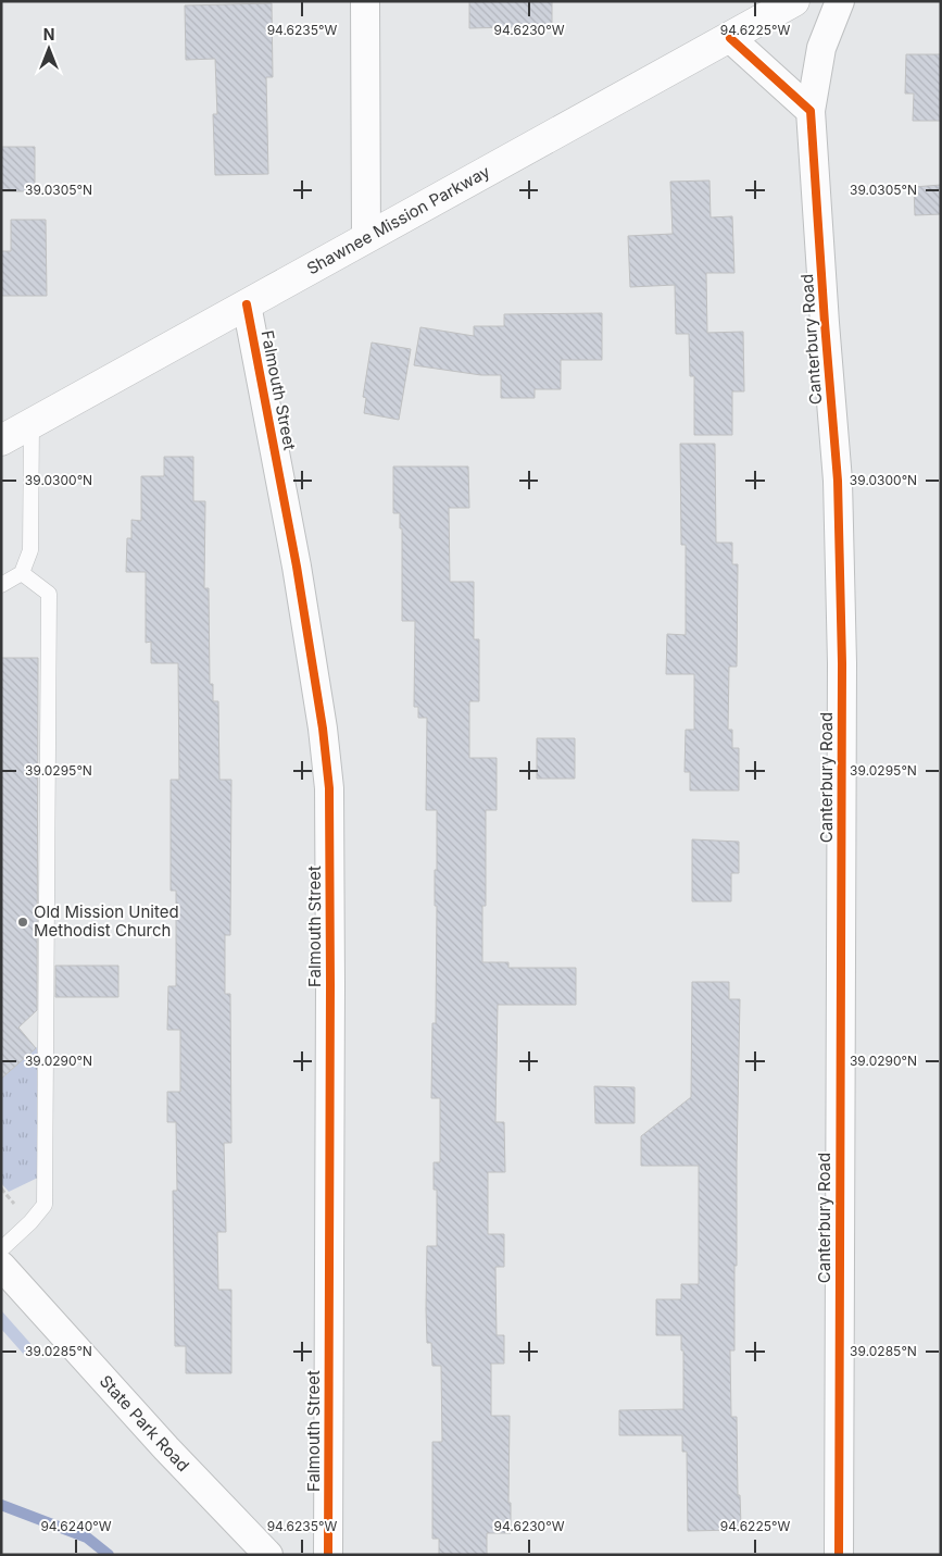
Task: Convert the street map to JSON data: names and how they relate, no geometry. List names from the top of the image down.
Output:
{
  "streets": {
    "highway": ["Shawnee Mission Parkway"],
    "street": ["Canterbury Road", "Falmouth Street", "State Park Road"]
  },
  "crossings": [
    ["Shawnee Mission Parkway", "Falmouth Street"]
  ],
  "places": ["Old Mission United Methodist Church"],
  "north": "top",
  "coordinates": [
    "94.6235°W",
    "94.6230°W",
    "94.6225°W",
    "39.0305°N",
    "39.0300°N",
    "39.0295°N",
    "39.0290°N",
    "39.0285°N",
    "94.6240°W"
  ]
}
